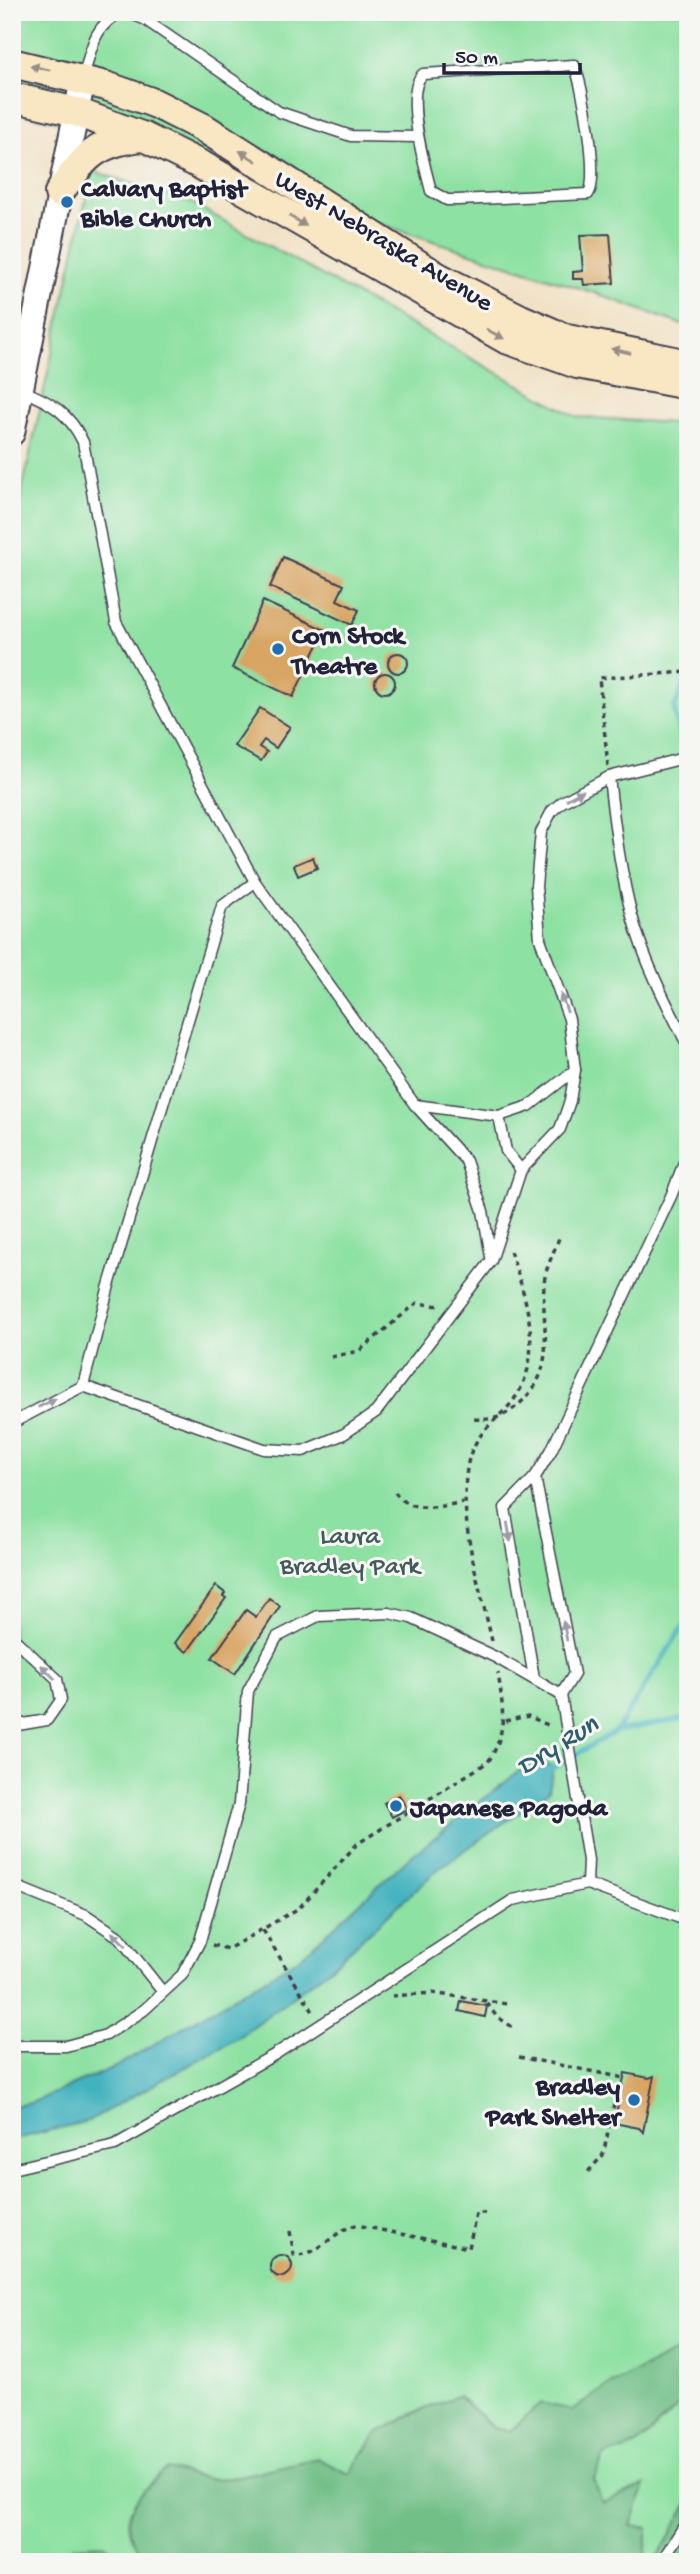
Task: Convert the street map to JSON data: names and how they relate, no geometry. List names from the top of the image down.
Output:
{
  "streets": {
    "main road": ["West Nebraska Avenue"]
  },
  "water": ["Dry Run"],
  "parks": ["Laura Bradley Park"],
  "places": [
    "Calvary Baptist Bible Church",
    "Corn Stock Theatre",
    "Japanese Pagoda",
    "Bradley Park Shelter"
  ],
  "scale_bar": "50 m"
}
